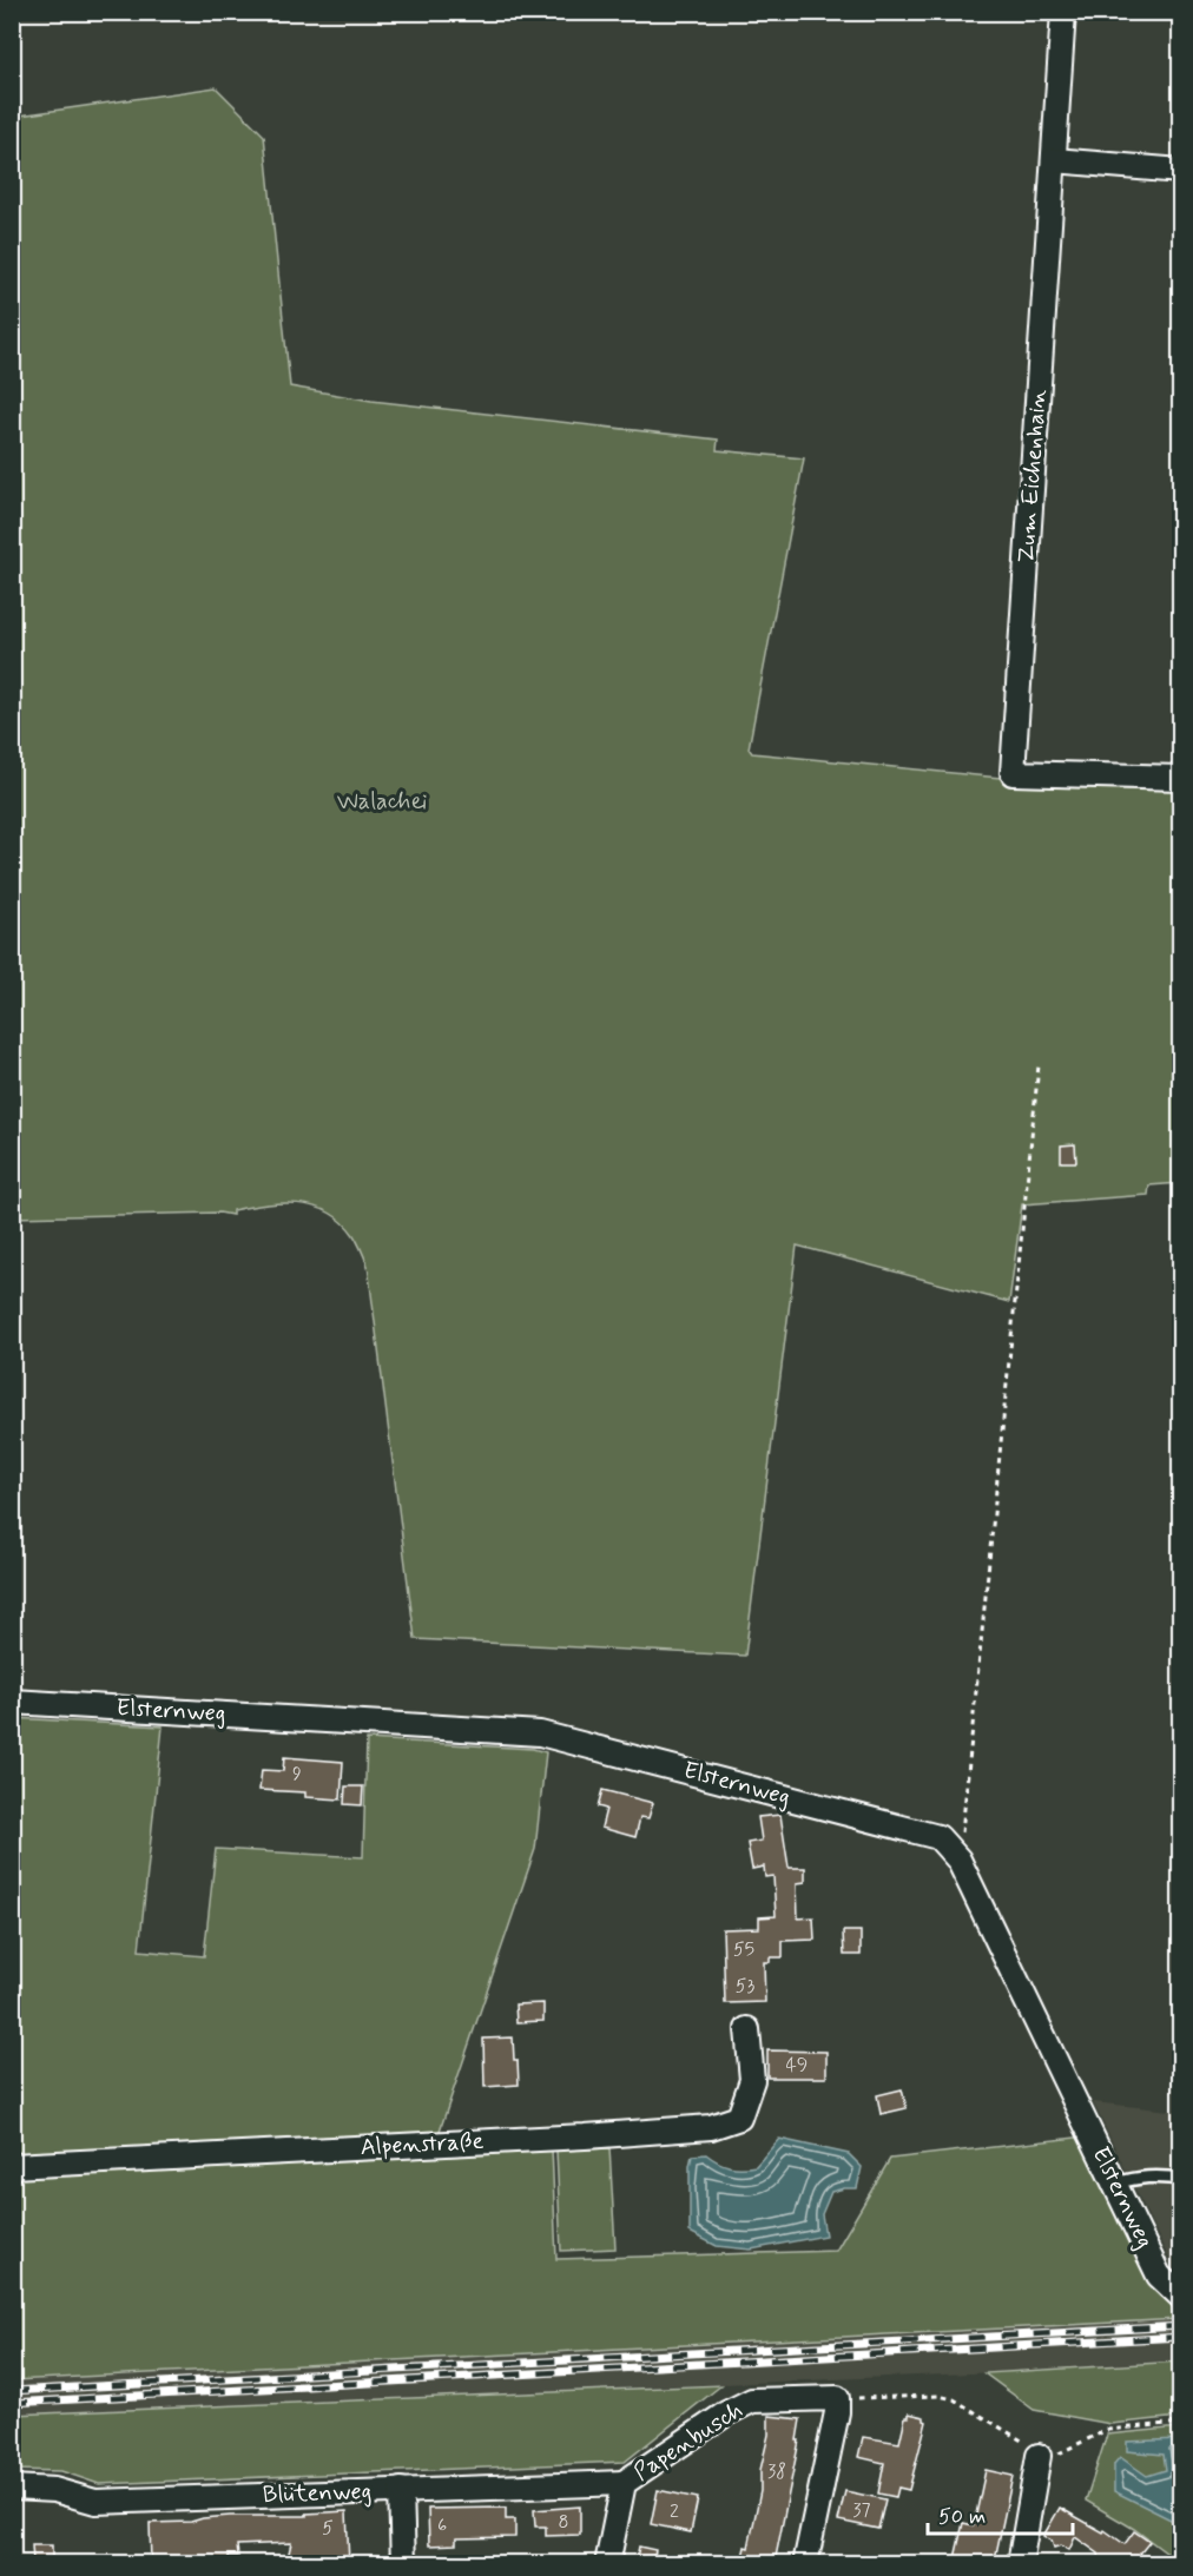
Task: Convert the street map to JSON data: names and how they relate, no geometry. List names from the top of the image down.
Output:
{
  "streets": {
    "street": [
      "Zum Eichenhain",
      "Elsternweg",
      "Alpenstraße",
      "Papenbusch",
      "Blütenweg"
    ]
  },
  "crossings": [
    ["Papenbusch", "Blütenweg"]
  ],
  "parks": ["Walachei"],
  "house_numbers": [
    "9",
    "55",
    "53",
    "49",
    "38",
    "37",
    "2",
    "8",
    "6",
    "5"
  ],
  "scale_bar": "50 m"
}
